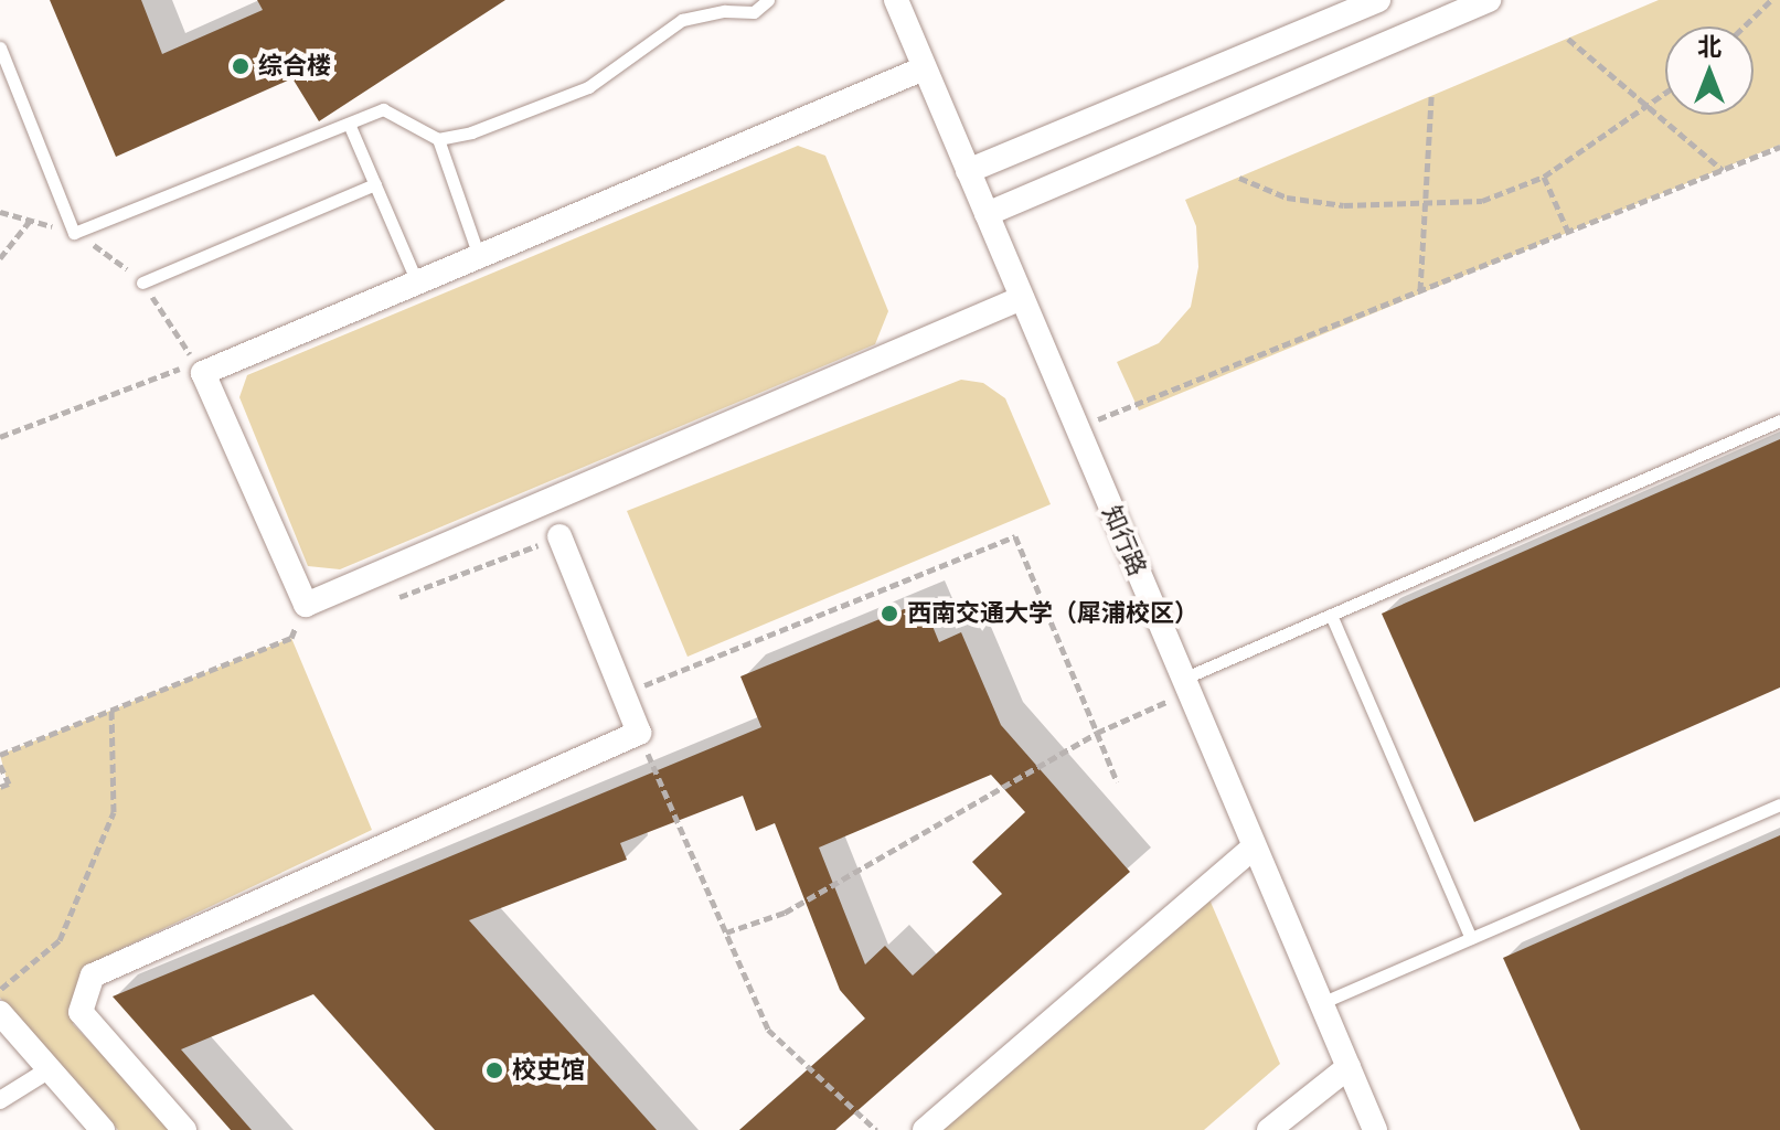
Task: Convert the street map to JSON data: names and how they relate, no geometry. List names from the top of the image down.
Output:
{
  "streets": {
    "street": ["知行路"]
  },
  "places": ["综合楼", "西南交通大学（犀浦校区）", "校史馆"],
  "north": "top"
}
